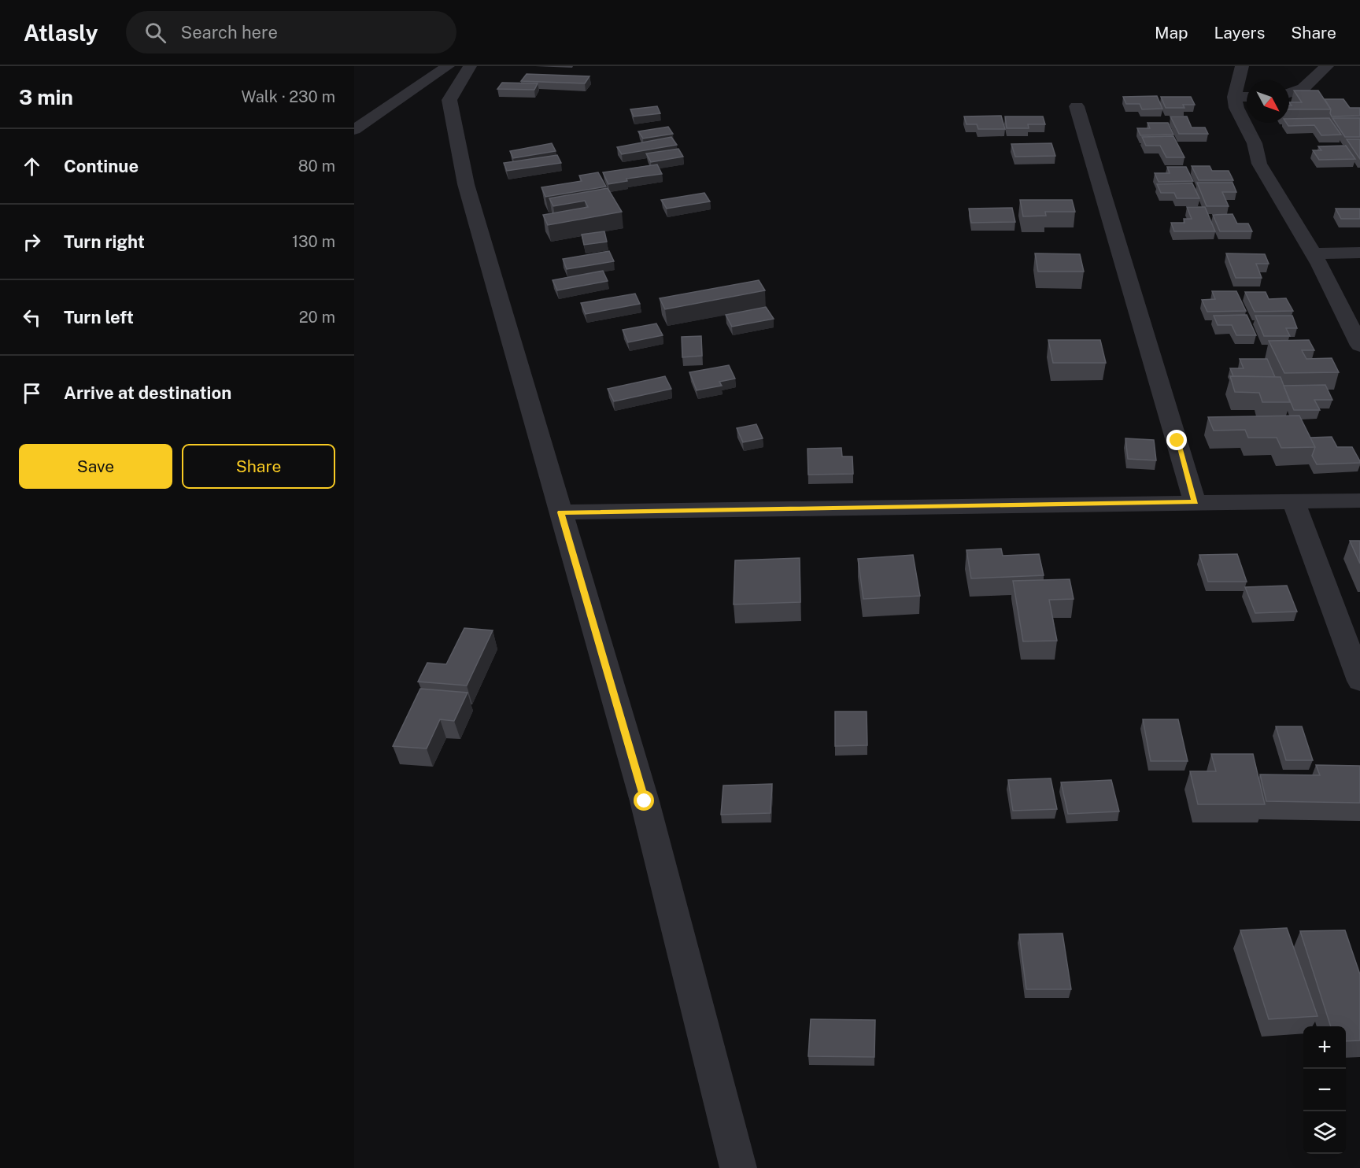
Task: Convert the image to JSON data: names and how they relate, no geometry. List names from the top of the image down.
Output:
{
  "north": "bottom right",
  "page": {
    "header": "Atlasly",
    "search": "Search here",
    "nav": ["Map", "Layers", "Share"],
    "heading": ["3 min", "Walk · 230 m"],
    "list": [
      ["Continue", "80 m"],
      ["Turn right", "130 m"],
      ["Turn left", "20 m"],
      "Arrive at destination"
    ],
    "buttons": ["Save", "Share"],
    "map_buttons": ["+", "−"]
  }
}
